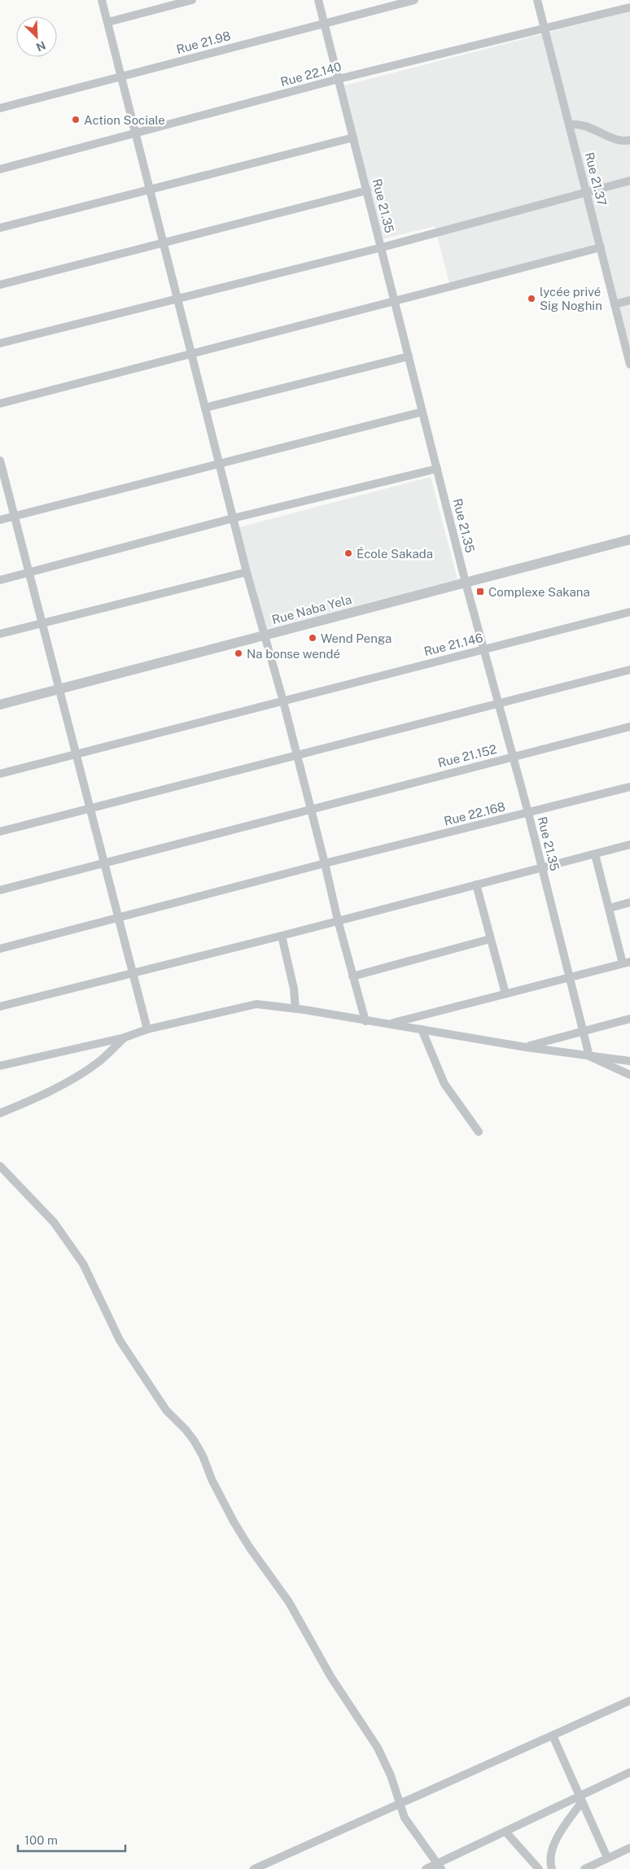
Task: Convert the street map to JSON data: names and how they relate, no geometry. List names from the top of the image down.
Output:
{
  "streets": {
    "street": [
      "Rue 21.98",
      "Rue 22.140",
      "Rue 21.37",
      "Rue 21.35",
      "Rue Naba Yela",
      "Rue 21.146",
      "Rue 21.152",
      "Rue 22.168"
    ]
  },
  "crossings": [
    ["Rue 21.98", "Rue 21.35"],
    ["Rue 22.140", "Rue 21.37"],
    ["Rue 22.140", "Rue 21.35"],
    ["Rue 21.35", "Rue Naba Yela"],
    ["Rue 21.35", "Rue 21.146"],
    ["Rue 21.35", "Rue 21.152"],
    ["Rue 21.35", "Rue 22.168"]
  ],
  "places": {
    "other": [
      "Action Sociale",
      "lycée privé Sig Noghin",
      "École Sakada",
      "Wend Penga",
      "Na bonse wendé"
    ],
    "transit": ["Complexe Sakana"]
  },
  "scale_bar": "100 m",
  "north": "bottom right"
}
